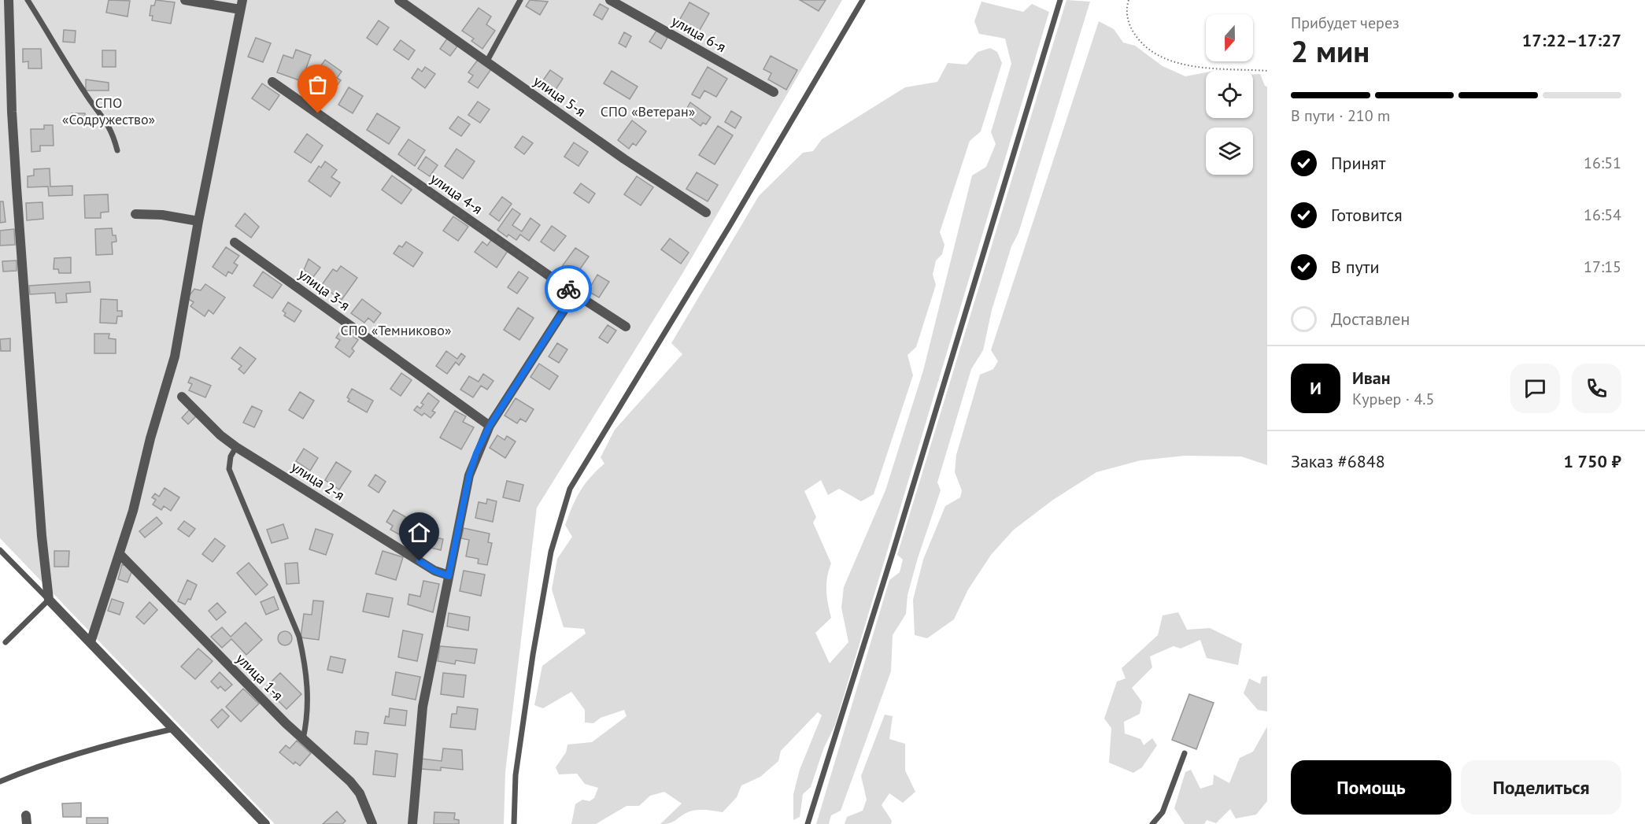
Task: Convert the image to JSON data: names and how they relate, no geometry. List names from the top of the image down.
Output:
{
  "streets": {
    "street": [
      "улица 6-я",
      "улица 5-я",
      "улица 4-я",
      "улица 3-я",
      "улица 2-я",
      "улица 1-я"
    ]
  },
  "parks": ["СПО «Содружество»", "СПО «Ветеран»", "СПО «Темниково»"],
  "north": "bottom",
  "page": {
    "heading": ["2 мин", "Прибудет через", "17:22–17:27"],
    "panel": [
      "Иван",
      "Курьер · 4.5",
      "Заказ #6848",
      "1 750 ₽"
    ],
    "bar": "В пути · 210 m",
    "list": [
      ["Принят", "16:51"],
      ["Готовится", "16:54"],
      ["В пути", "17:15"],
      "Доставлен"
    ],
    "round": "И",
    "buttons": ["Помощь", "Поделиться"]
  }
}
